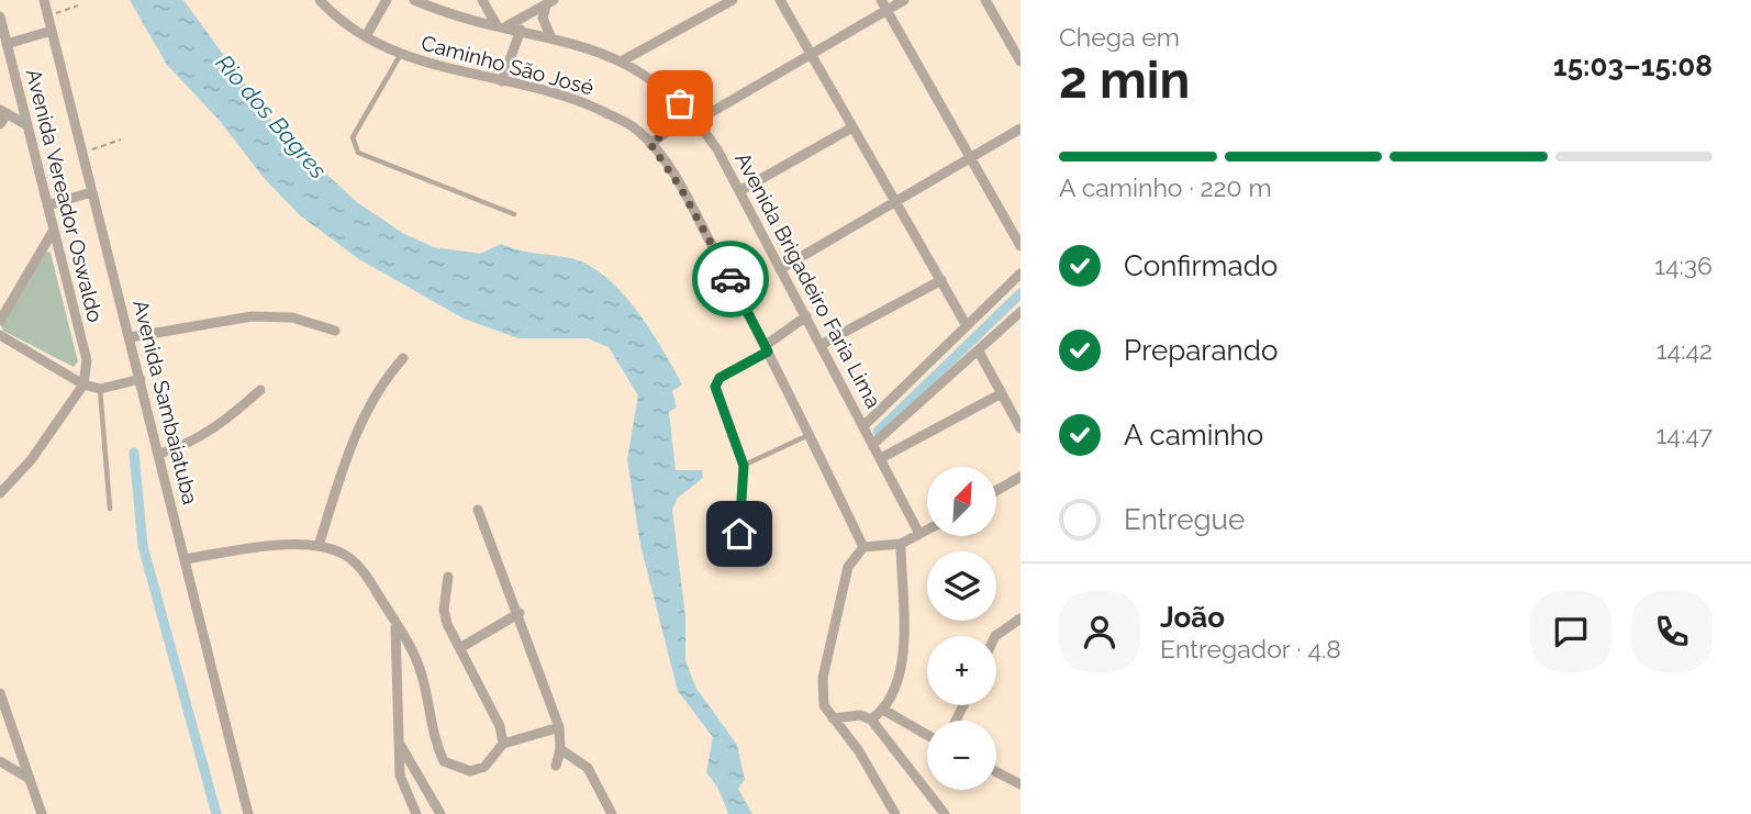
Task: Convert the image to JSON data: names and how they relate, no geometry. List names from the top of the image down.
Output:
{
  "streets": {
    "street": [
      "Caminho São José",
      "Avenida Vereador Oswaldo",
      "Avenida Brigadeiro Faria Lima",
      "Avenida Sambaiatuba"
    ]
  },
  "water": ["Rio dos Bagres"],
  "north": "top right",
  "page": {
    "heading": ["2 min", "Chega em", "15:03–15:08"],
    "panel": ["João", "Entregador · 4.8"],
    "bar": "A caminho · 220 m",
    "list": [
      ["Confirmado", "14:36"],
      ["Preparando", "14:42"],
      ["A caminho", "14:47"],
      "Entregue"
    ],
    "map_buttons": ["+", "−"]
  }
}
